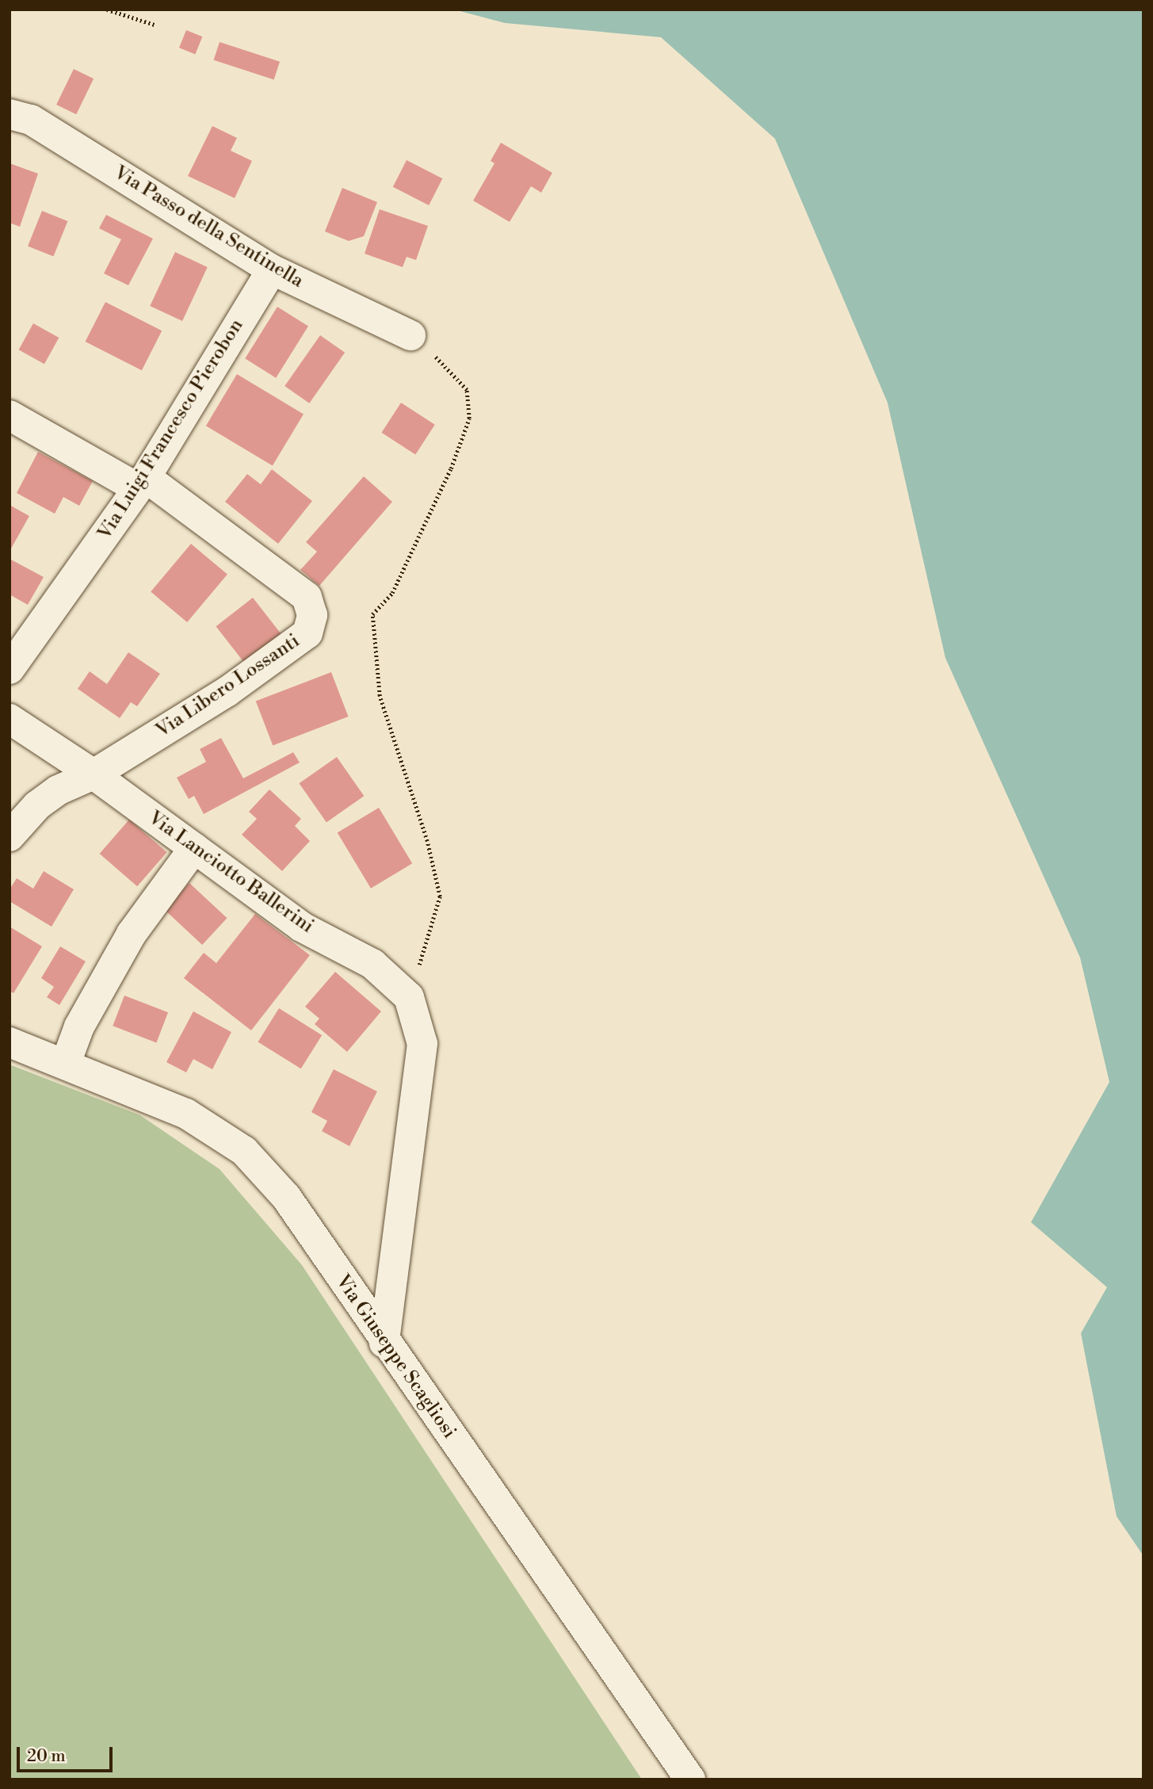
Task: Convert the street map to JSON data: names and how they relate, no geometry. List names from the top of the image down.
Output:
{
  "streets": {
    "street": [
      "Via Passo della Sentinella",
      "Via Luigi Francesco Pierobon",
      "Via Libero Lossanti",
      "Via Lanciotto Ballerini",
      "Via Giuseppe Scagliosi"
    ]
  },
  "crossings": [
    ["Via Passo della Sentinella", "Via Luigi Francesco Pierobon"],
    ["Via Luigi Francesco Pierobon", "Via Libero Lossanti"],
    ["Via Libero Lossanti", "Via Lanciotto Ballerini"]
  ],
  "scale_bar": "20 m"
}
